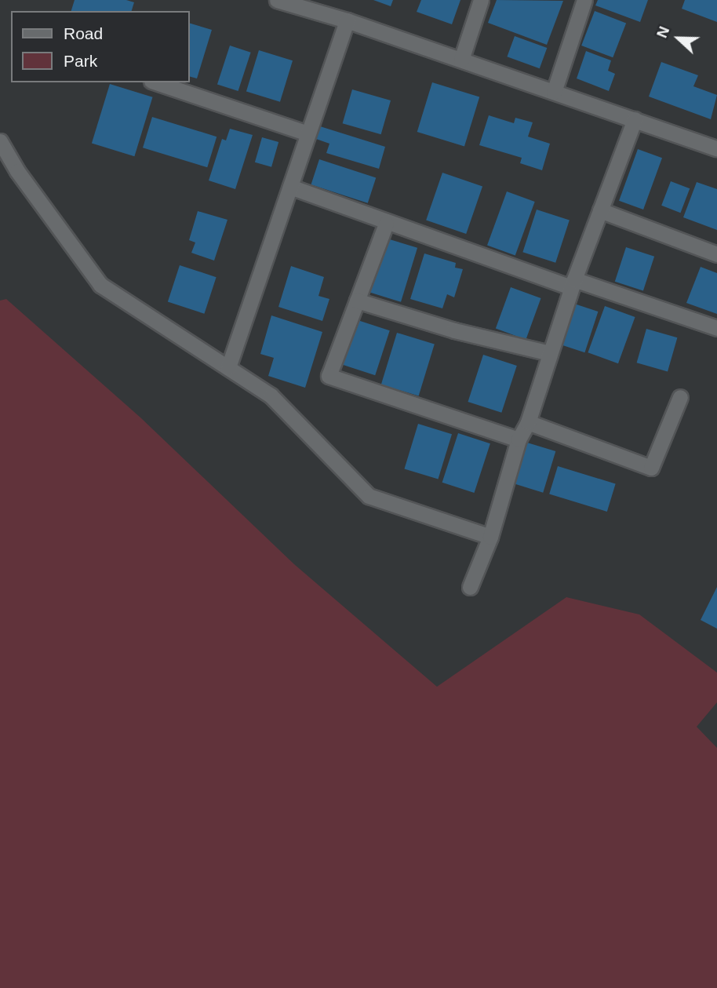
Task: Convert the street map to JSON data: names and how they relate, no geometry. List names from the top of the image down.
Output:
{
  "legend": ["Road", "Park"],
  "north": "left"
}
